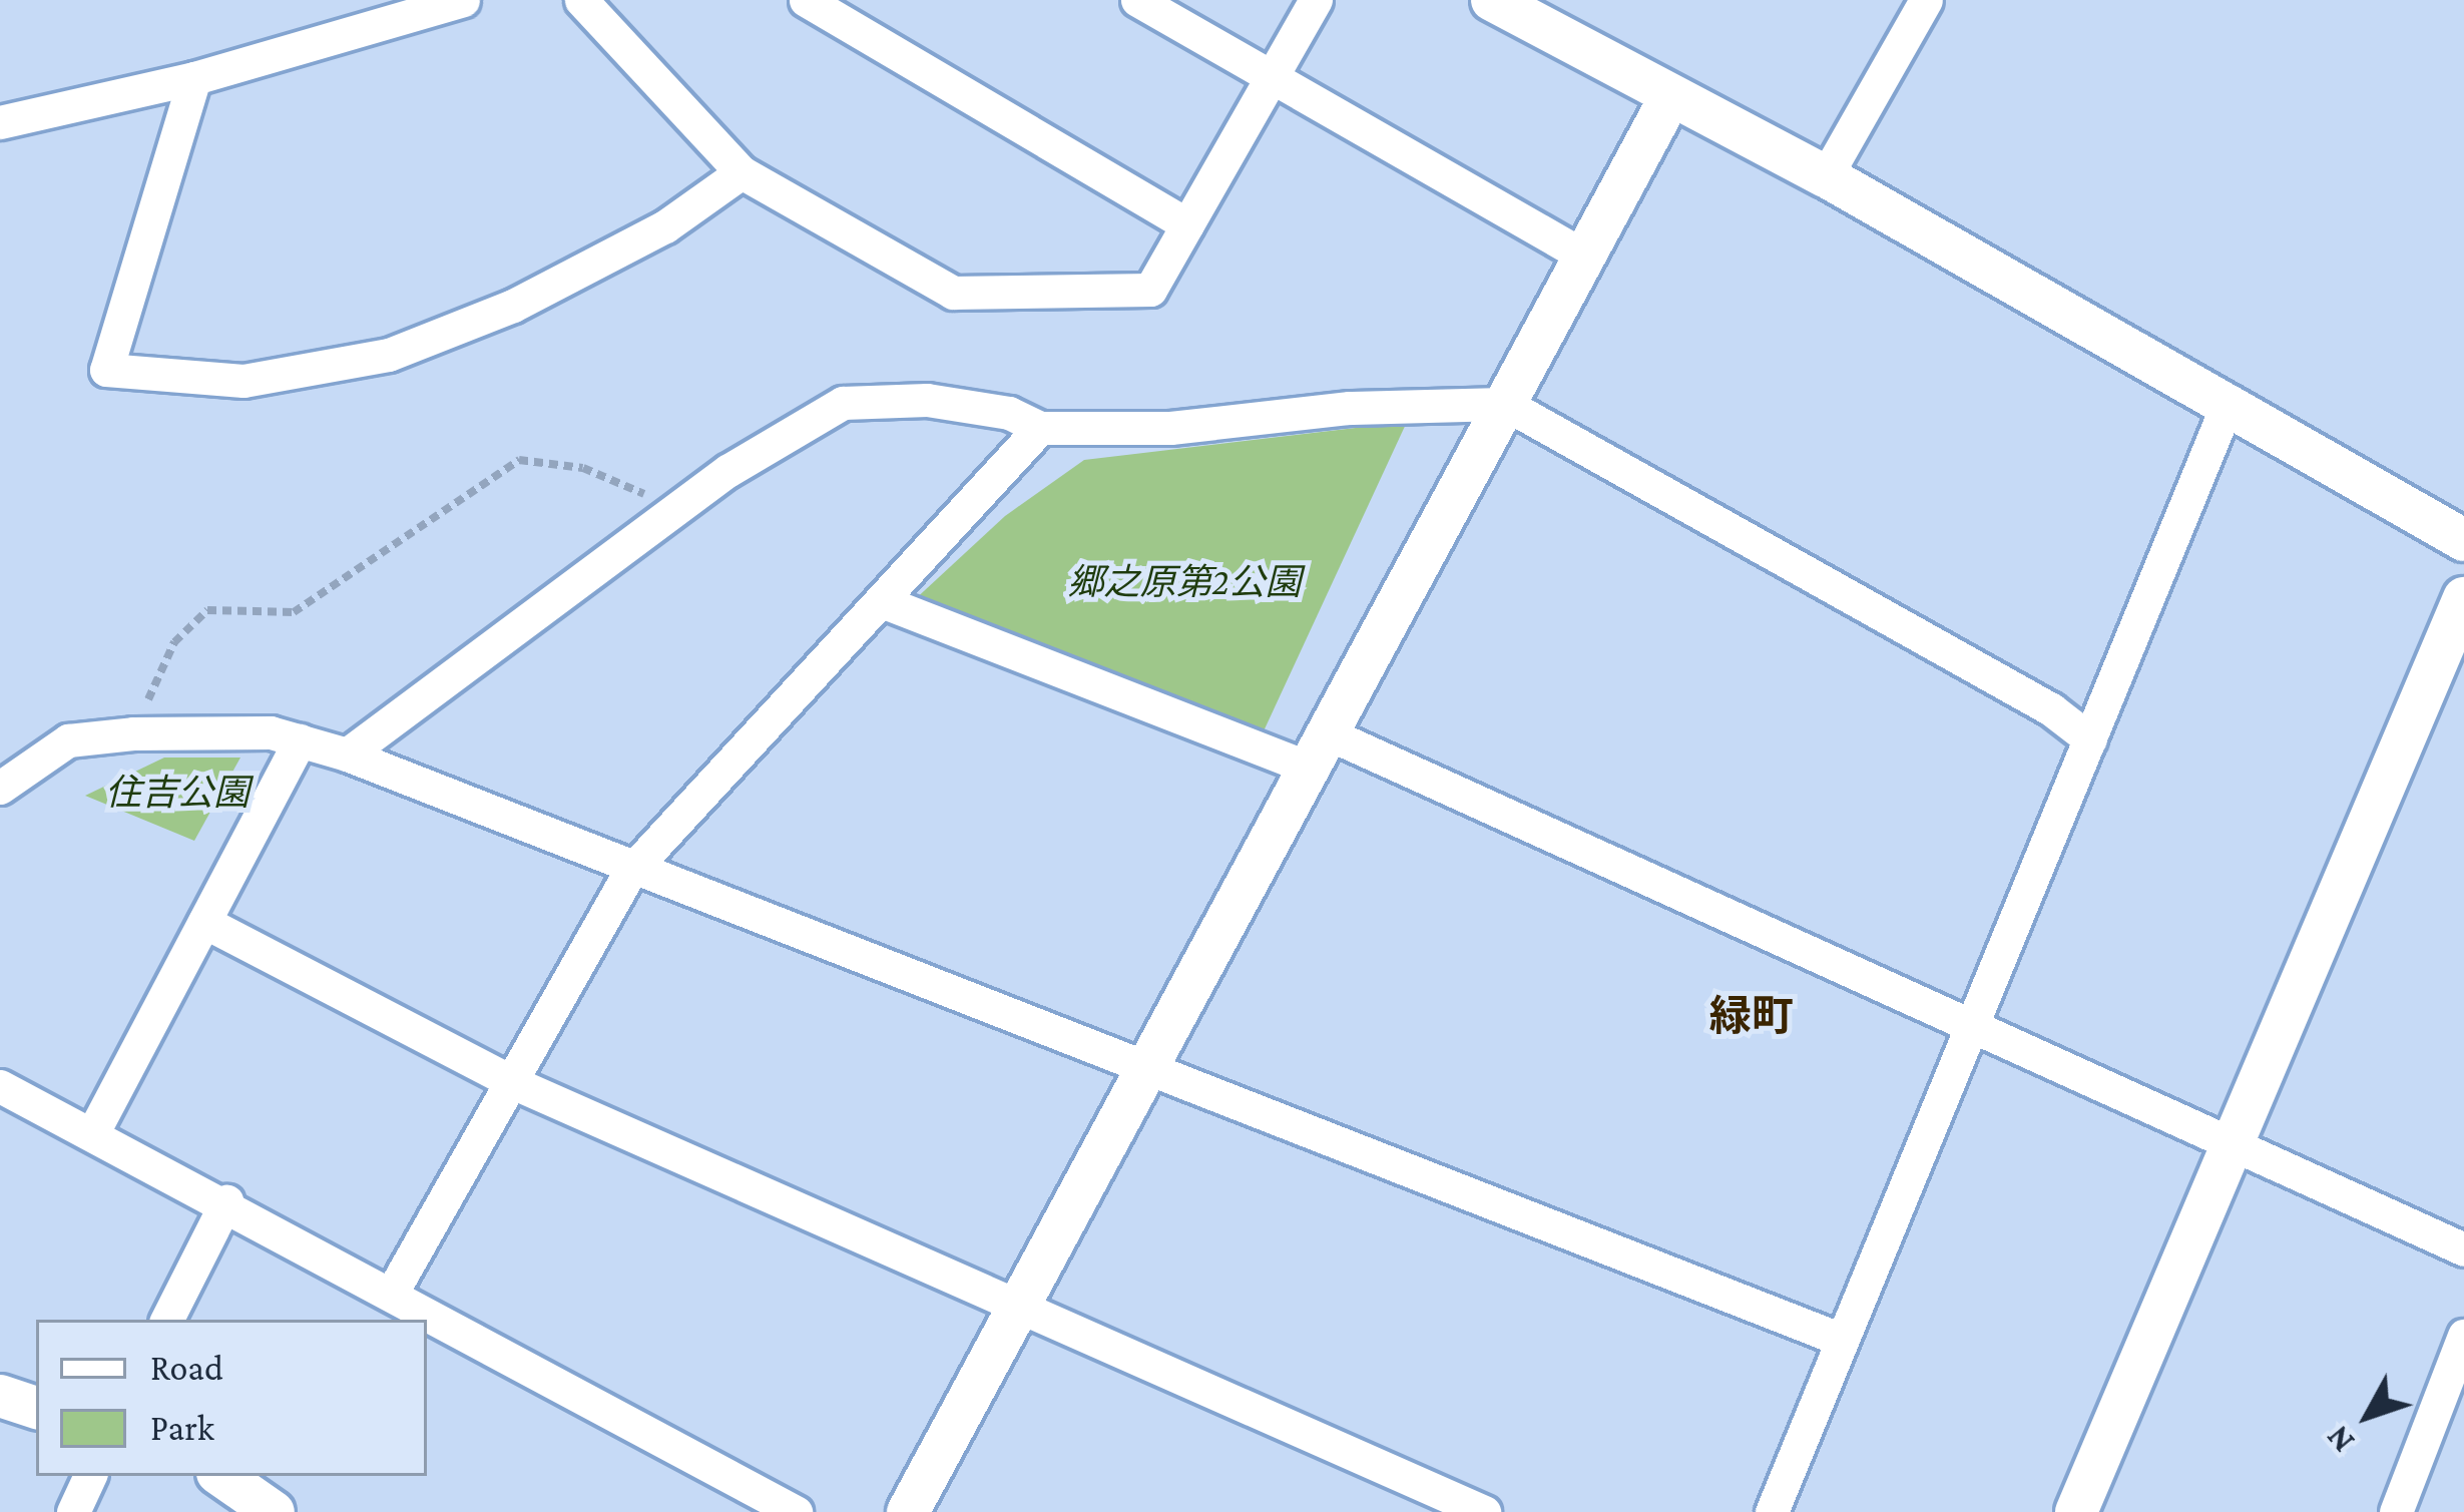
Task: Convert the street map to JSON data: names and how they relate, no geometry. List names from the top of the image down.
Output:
{
  "districts": ["緑町"],
  "parks": ["郷之原第2公園", "住吉公園"],
  "legend": ["Road", "Park"],
  "north": "bottom left"
}
